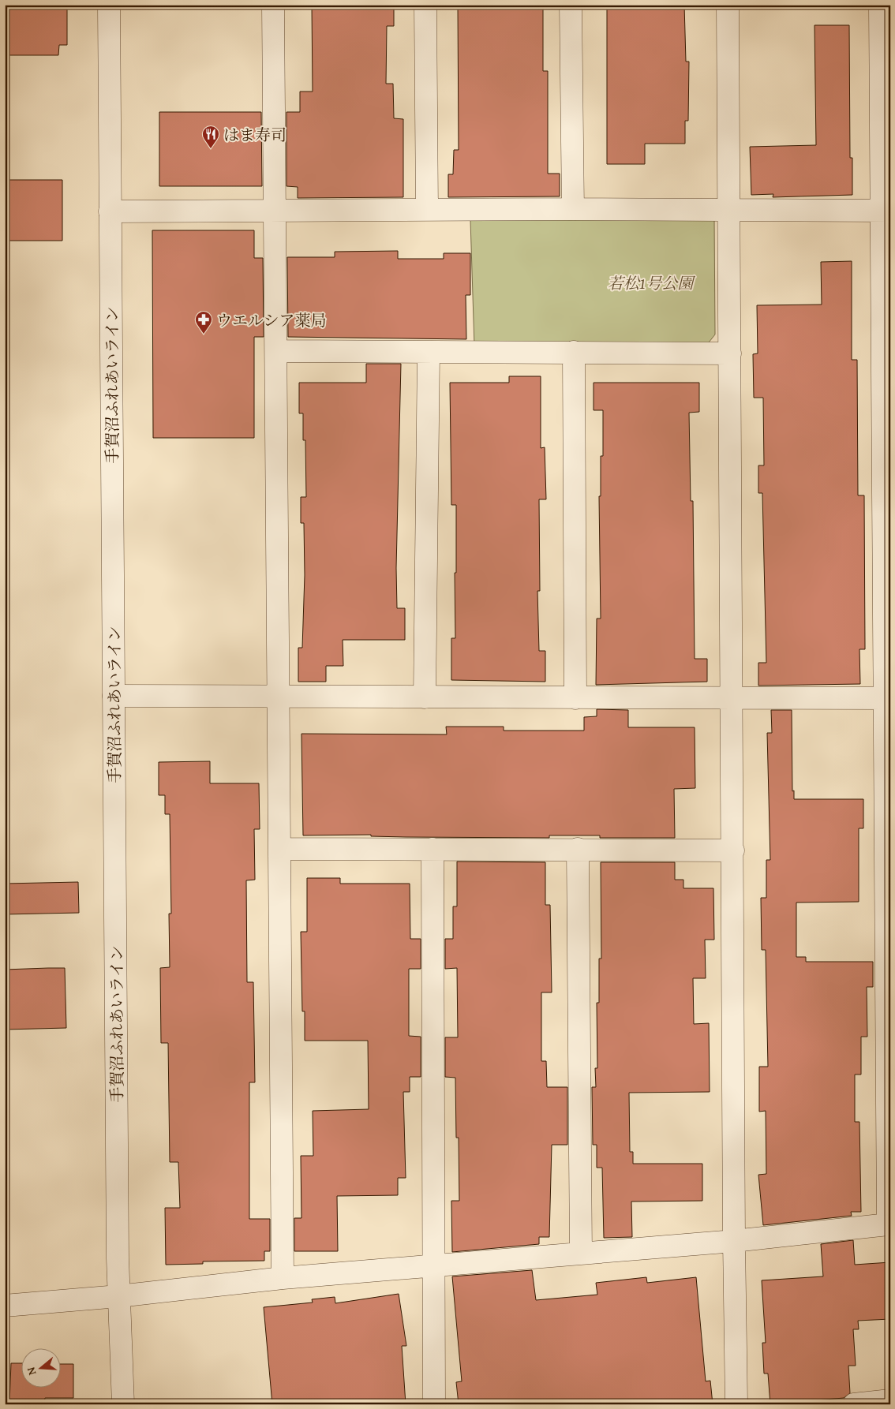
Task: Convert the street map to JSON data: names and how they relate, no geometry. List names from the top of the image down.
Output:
{
  "streets": {
    "street": ["手賀沼ふれあいライン"]
  },
  "parks": ["若松1号公園"],
  "places": {
    "restaurant": ["はま寿司"],
    "pharmacy": ["ウエルシア薬局"]
  },
  "north": "left"
}
